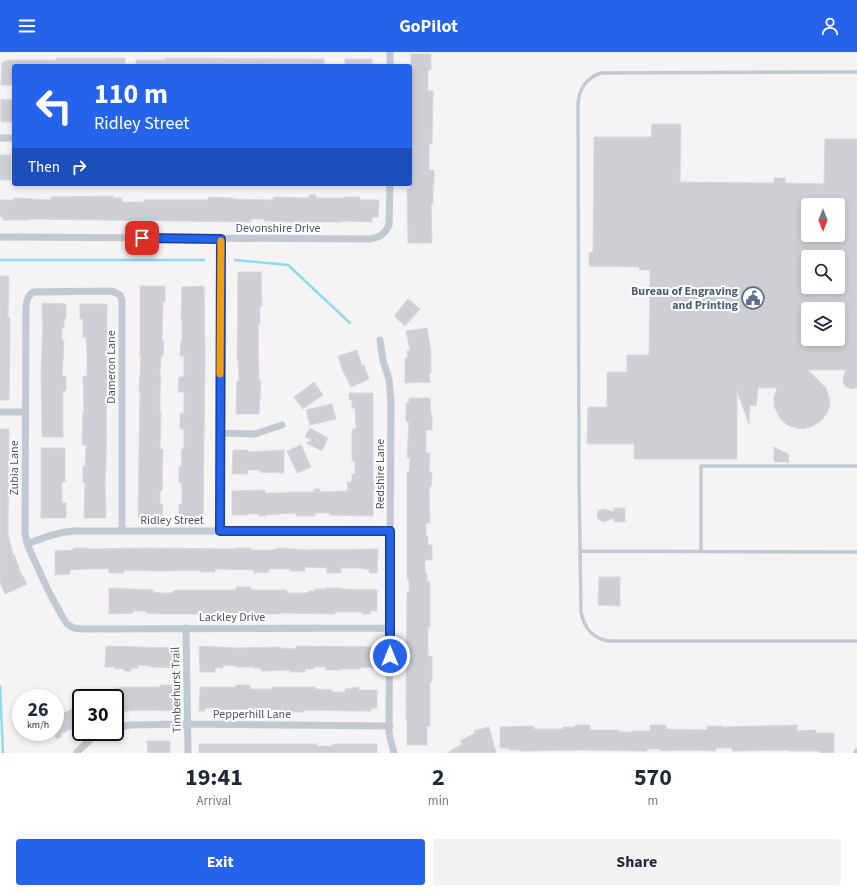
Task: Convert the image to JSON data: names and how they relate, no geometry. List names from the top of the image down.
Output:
{
  "streets": {
    "street": [
      "Devonshire Drive",
      "Dameron Lane",
      "Zubia Lane",
      "Redshire Lane",
      "Ridley Street",
      "Lackley Drive",
      "Timberhurst Trail",
      "Pepperhill Lane"
    ]
  },
  "crossings": [
    ["Dameron Lane", "Zubia Lane"],
    ["Dameron Lane", "Ridley Street"],
    ["Zubia Lane", "Ridley Street"],
    ["Zubia Lane", "Lackley Drive"],
    ["Redshire Lane", "Ridley Street"],
    ["Redshire Lane", "Lackley Drive"],
    ["Redshire Lane", "Pepperhill Lane"],
    ["Lackley Drive", "Timberhurst Trail"],
    ["Timberhurst Trail", "Pepperhill Lane"]
  ],
  "places": {
    "public building": ["Bureau of Engraving and Printing"]
  },
  "north": "bottom",
  "page": {
    "header": "GoPilot",
    "turn": ["110 m", "Ridley Street"],
    "then": "Then",
    "speed": "26 km/h",
    "limit": "30",
    "eta": [
      "19:41",
      "Arrival",
      "2",
      "min",
      "570",
      "m"
    ],
    "buttons": ["Exit", "Share"]
  }
}
